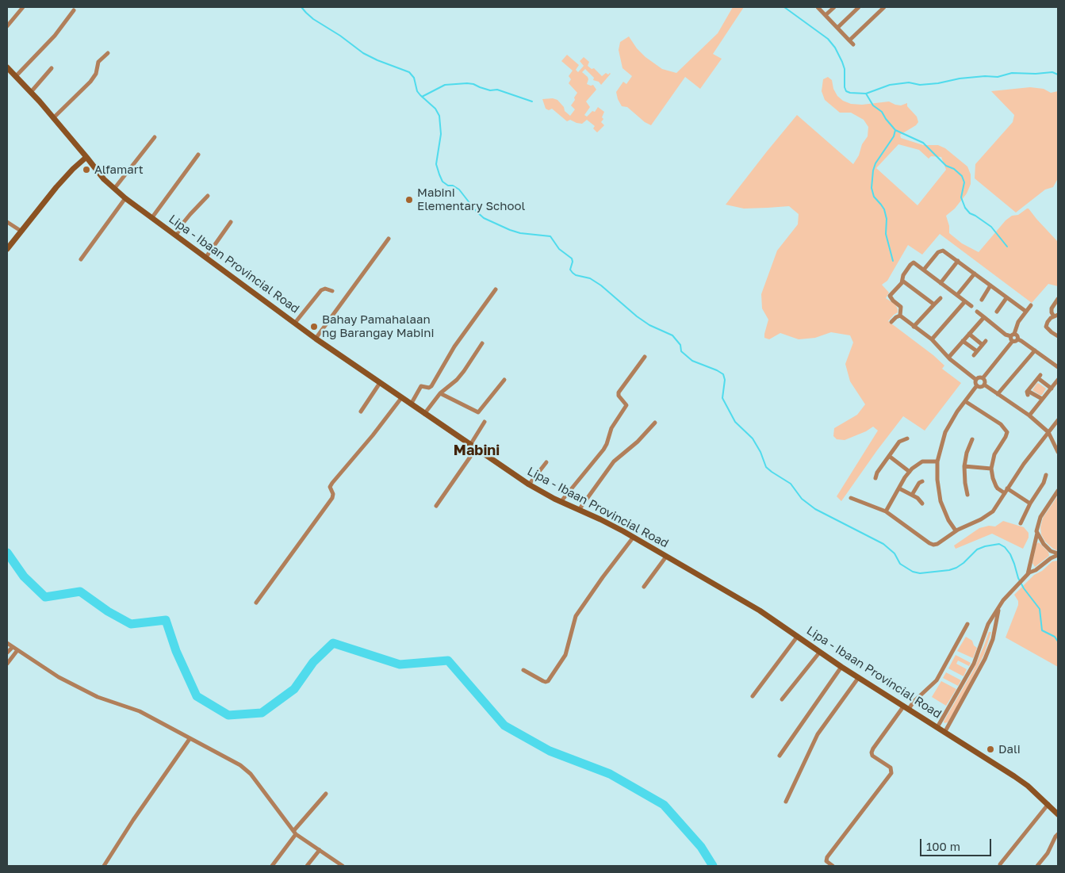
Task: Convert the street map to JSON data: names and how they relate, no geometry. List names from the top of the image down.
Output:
{
  "streets": {
    "main road": ["Lipa - Ibaan Provincial Road"]
  },
  "districts": ["Mabini"],
  "places": [
    "Alfamart",
    "Mabini Elementary School",
    "Bahay Pamahalaan ng Barangay Mabini",
    "Dali"
  ],
  "scale_bar": "100 m"
}
